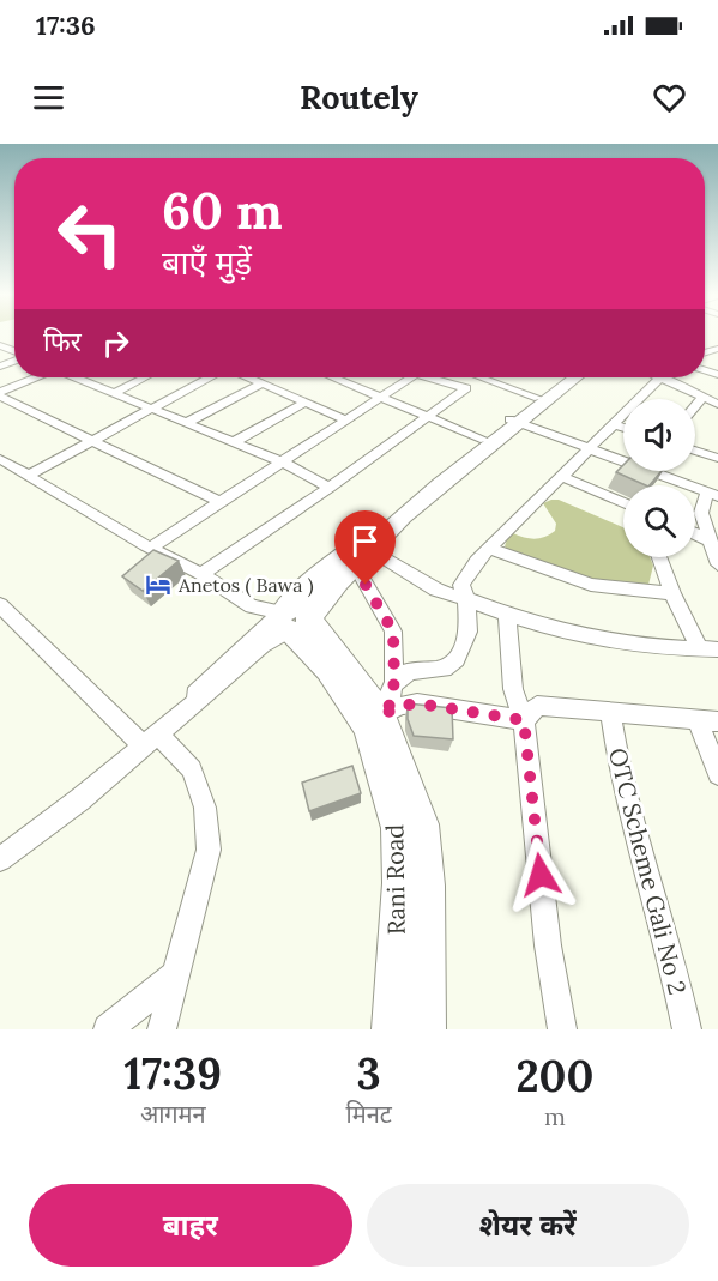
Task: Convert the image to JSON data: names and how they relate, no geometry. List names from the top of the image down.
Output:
{
  "streets": {
    "highway": ["Rani Road"],
    "street": ["OTC Scheme Gali No 2"]
  },
  "places": {
    "hotel": ["Anetos ( Bawa )"]
  },
  "page": {
    "status": "17:36",
    "header": "Routely",
    "turn": ["60 m", "बाएँ मुड़ें"],
    "then": "फिर",
    "eta": [
      "17:39",
      "आगमन",
      "3",
      "मिनट",
      "200",
      "m"
    ],
    "buttons": ["बाहर", "शेयर करें"]
  }
}
